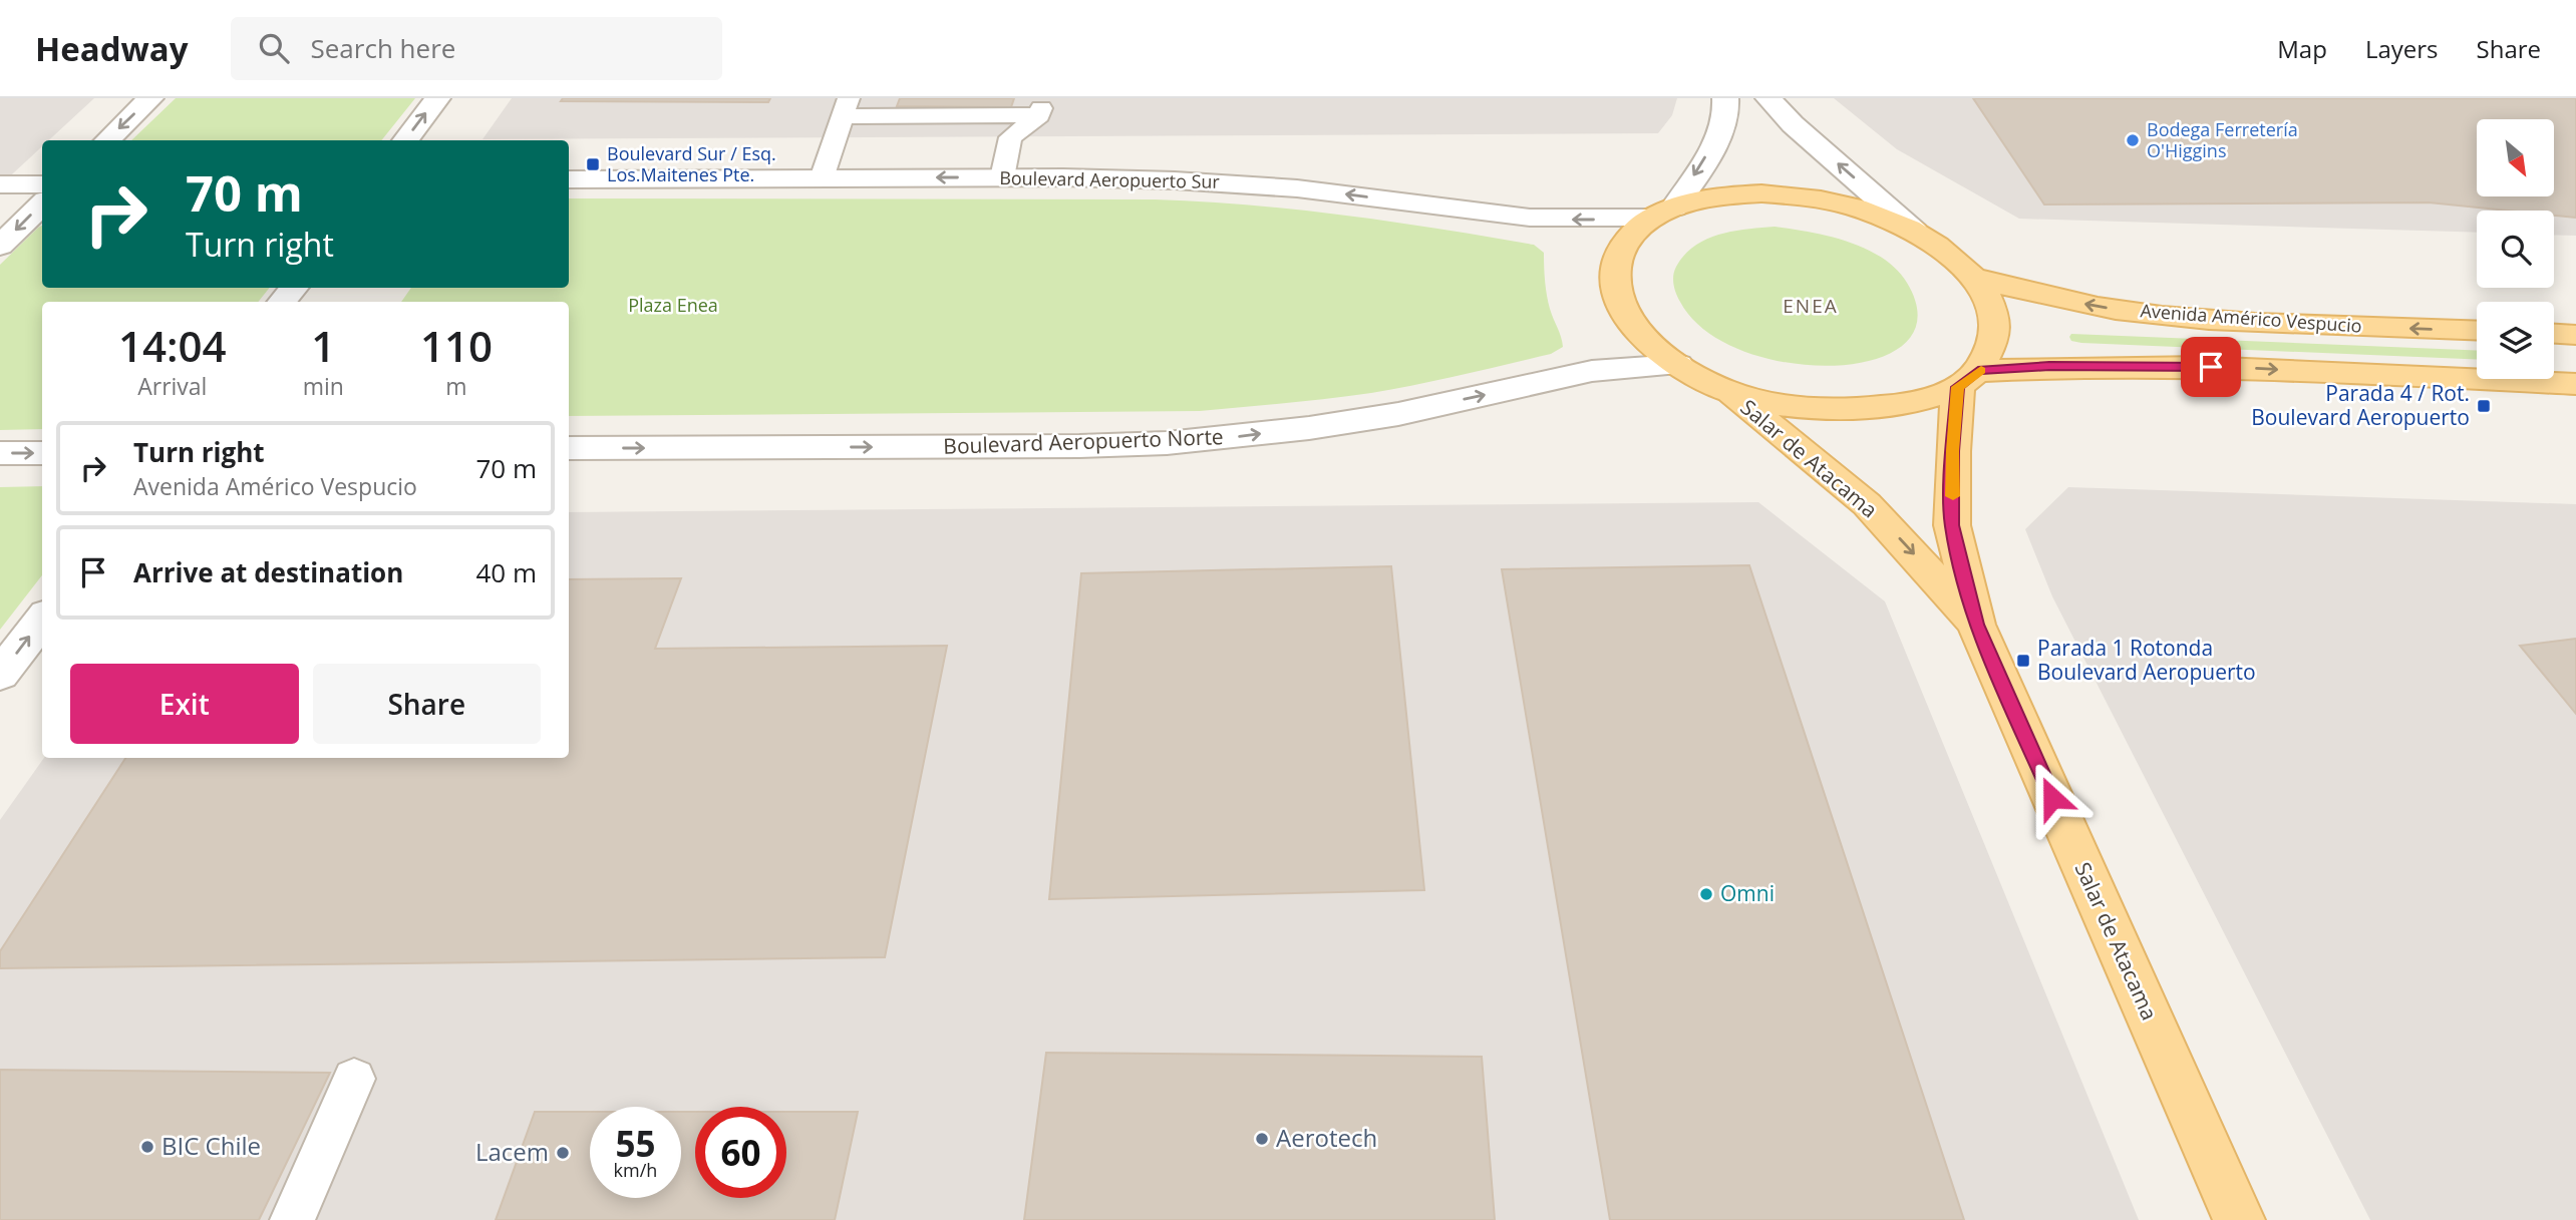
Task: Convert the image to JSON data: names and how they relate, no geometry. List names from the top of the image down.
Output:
{
  "streets": {
    "main road": ["Avenida Américo Vespucio", "Salar de Atacama"],
    "street": ["Boulevard Aeropuerto Sur", "Boulevard Aeropuerto Norte"]
  },
  "one_way": ["Boulevard Aeropuerto Sur", "Boulevard Aeropuerto Norte"],
  "districts": ["ENEA"],
  "parks": ["Plaza Enea"],
  "places": {
    "other": [
      "Bodega Ferretería O'Higgins",
      "Omni",
      "Aerotech",
      "BIC Chile",
      "Lacem"
    ],
    "transit": ["Boulevard Sur / Esq. Los.Maitenes Pte.", "Parada 4 / Rot. Boulevard Aeropuerto", "Parada 1 Rotonda Boulevard Aeropuerto"]
  },
  "north": "bottom right",
  "page": {
    "header": "Headway",
    "search": "Search here",
    "nav": ["Map", "Layers", "Share"],
    "turn": ["70 m", "Turn right"],
    "eta": [
      "14:04",
      "Arrival",
      "1",
      "min",
      "110",
      "m"
    ],
    "list": [
      {
        "name": "Turn right",
        "note": "Avenida Américo Vespucio",
        "value": "70 m"
      },
      {
        "name": "Arrive at destination",
        "value": "40 m"
      }
    ],
    "buttons": ["Exit", "Share"],
    "speed": "55 km/h",
    "limit": "60"
  }
}
